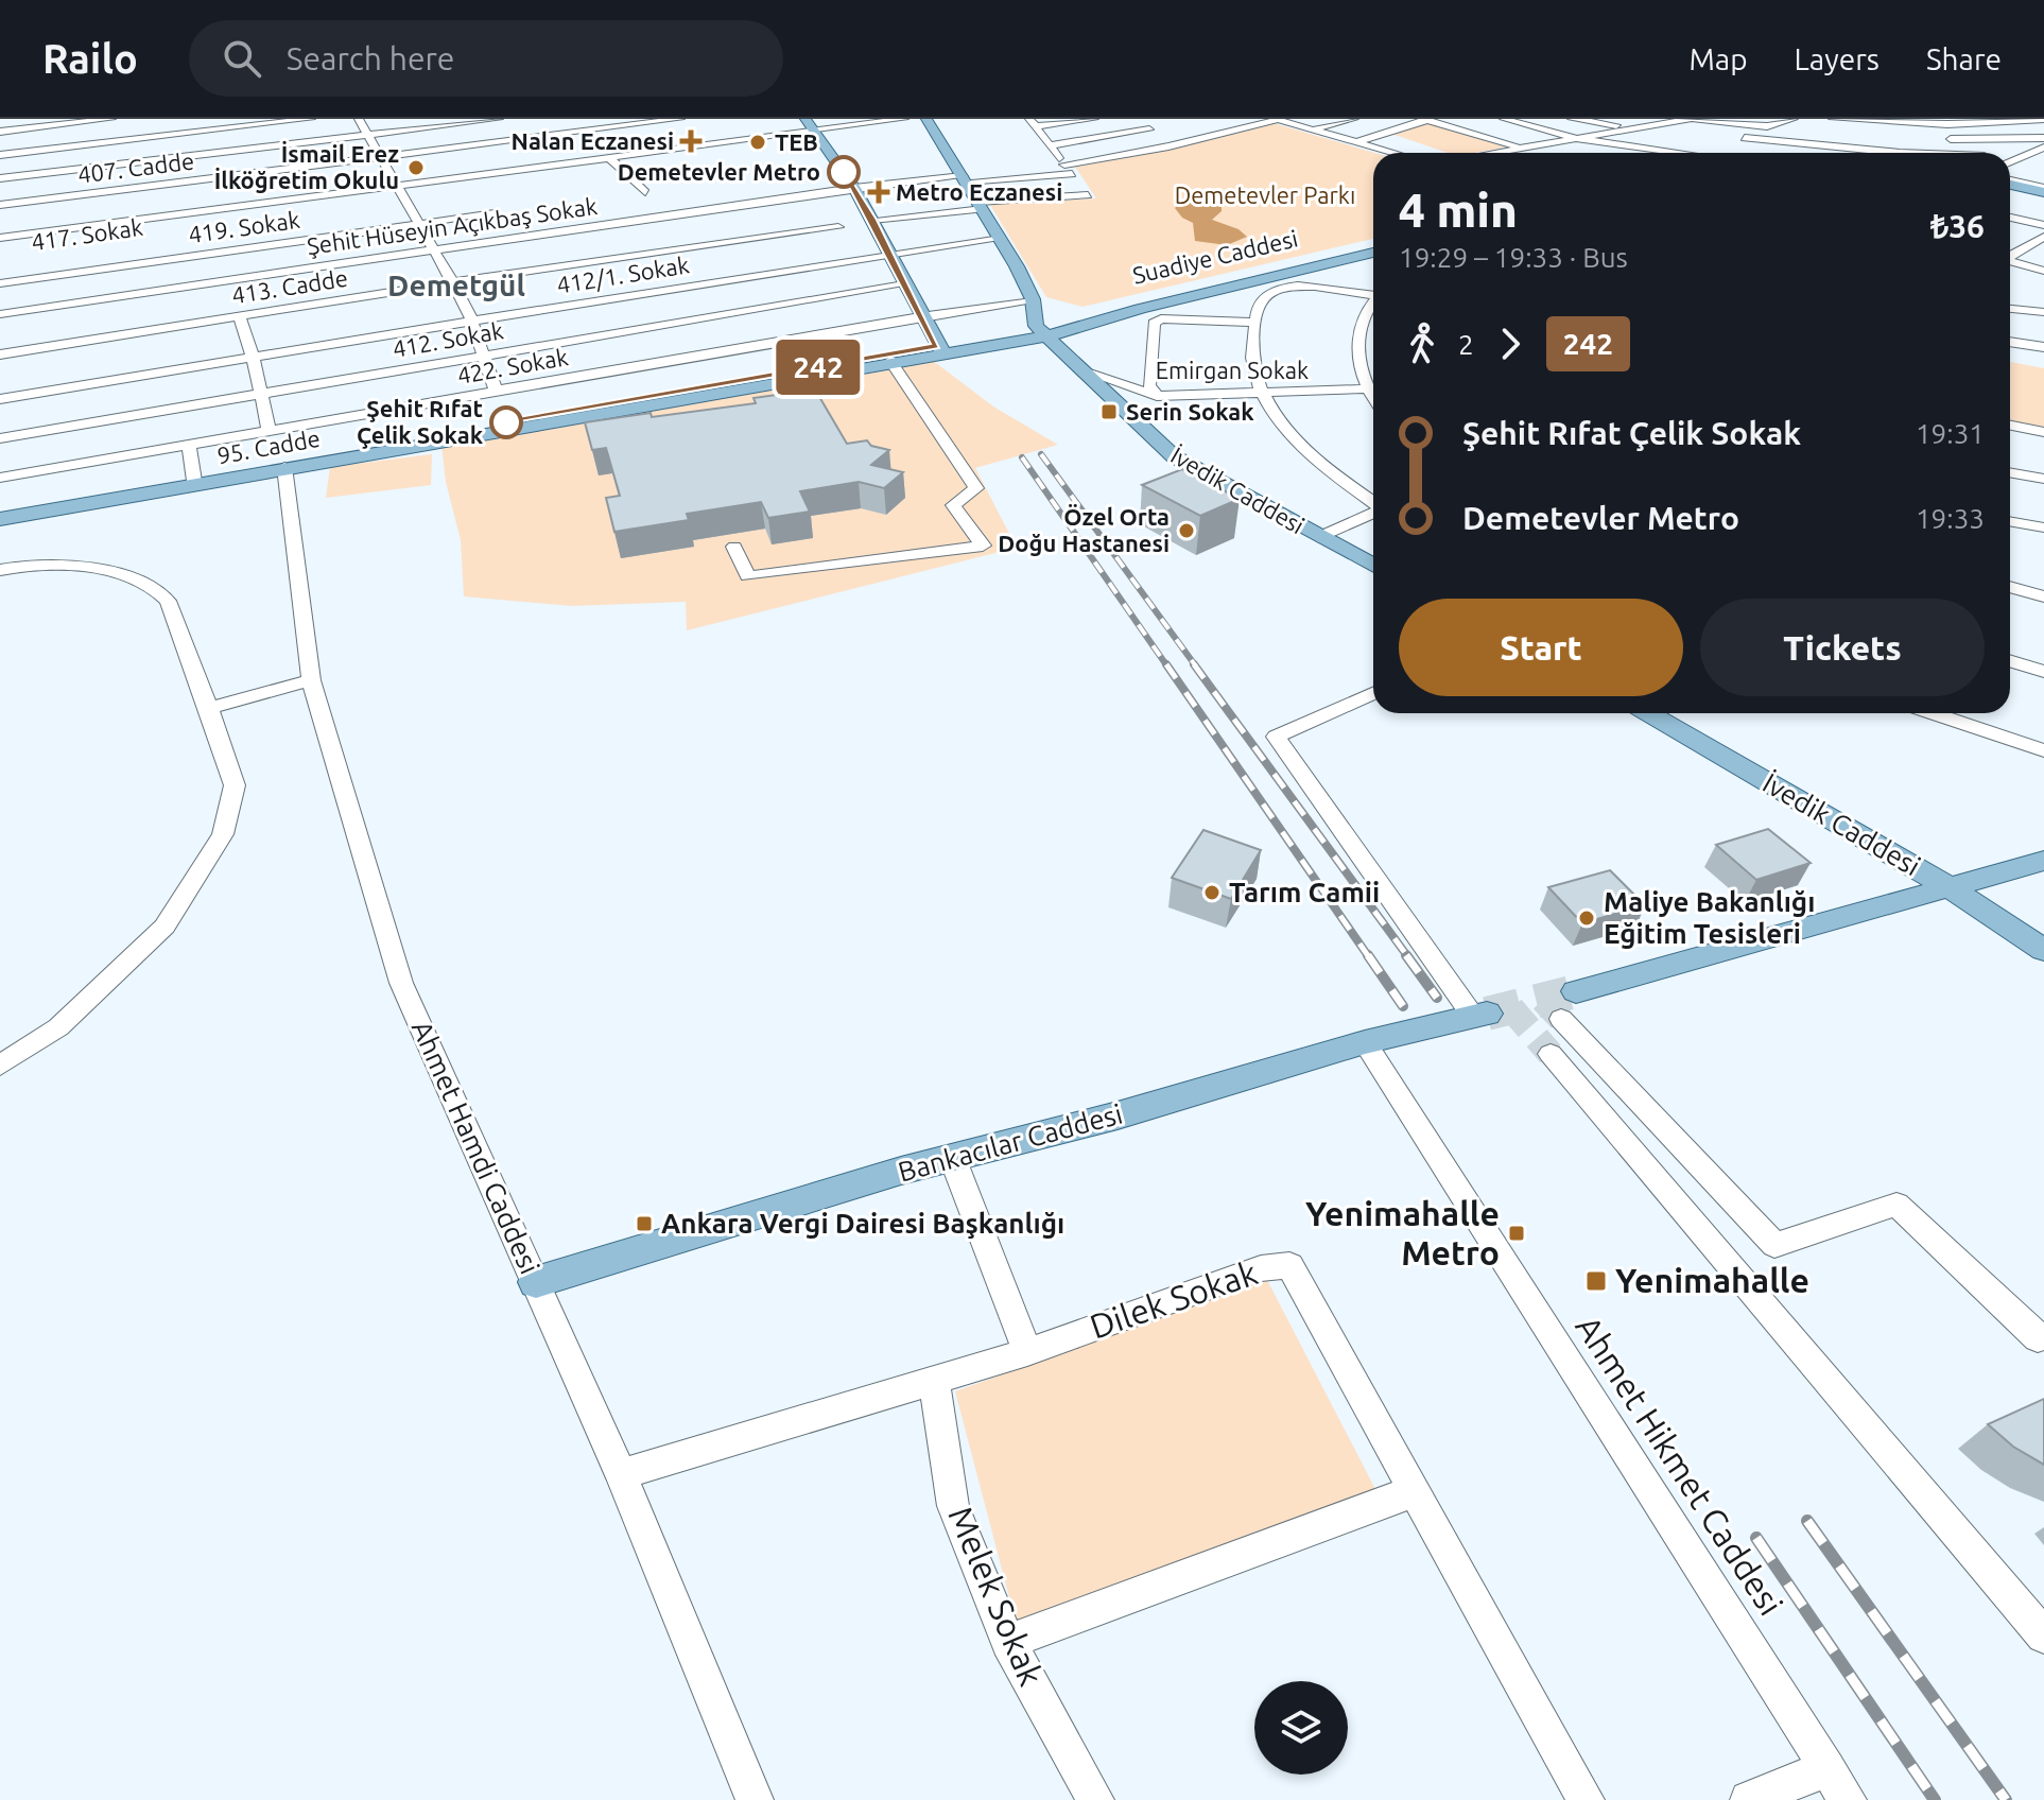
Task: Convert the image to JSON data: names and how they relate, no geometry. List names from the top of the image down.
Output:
{
  "streets": {
    "main road": [
      "Suadiye Caddesi",
      "95. Cadde",
      "İvedik Caddesi",
      "Bankacılar Caddesi"
    ],
    "street": [
      "407. Cadde",
      "Şehit Hüseyin Açıkbaş Sokak",
      "419. Sokak",
      "412/1. Sokak",
      "413. Cadde",
      "412. Sokak",
      "422. Sokak",
      "Emirgan Sokak",
      "Ahmet Hamdi Caddesi",
      "Dilek Sokak",
      "Ahmet Hikmet Caddesi",
      "Melek Sokak"
    ]
  },
  "crossings": [
    ["Şehit Hüseyin Açıkbaş Sokak", "413. Cadde"],
    ["412/1. Sokak", "413. Cadde"],
    ["412/1. Sokak", "412. Sokak"],
    ["412/1. Sokak", "422. Sokak"],
    ["413. Cadde", "412. Sokak"],
    ["413. Cadde", "422. Sokak"],
    ["412. Sokak", "422. Sokak"],
    ["Emirgan Sokak", "İvedik Caddesi"],
    ["95. Cadde", "İvedik Caddesi"],
    ["95. Cadde", "Ahmet Hamdi Caddesi"],
    ["Bankacılar Caddesi", "Ahmet Hamdi Caddesi"],
    ["Bankacılar Caddesi", "Ahmet Hikmet Caddesi"],
    ["Ahmet Hamdi Caddesi", "Dilek Sokak"],
    ["Dilek Sokak", "Melek Sokak"]
  ],
  "districts": ["Demetgül"],
  "parks": ["Demetevler Parkı"],
  "places": {
    "health": ["Nalan Eczanesi", "Metro Eczanesi"],
    "other": [
      "TEB",
      "İsmail Erez İlköğretim Okulu",
      "Demetevler Metro",
      "Şehit Rıfat Çelik Sokak",
      "Özel Orta Doğu Hastanesi",
      "Tarım Camii",
      "Maliye Bakanlığı Eğitim Tesisleri"
    ],
    "transit": [
      "Serin Sokak",
      "Ankara Vergi Dairesi Başkanlığı",
      "Yenimahalle Metro",
      "Yenimahalle"
    ]
  },
  "lines": ["bus line 242"],
  "page": {
    "header": "Railo",
    "search": "Search here",
    "nav": ["Map", "Layers", "Share"],
    "on_map": "242",
    "heading": ["4 min", "19:29 – 19:33 · Bus", "₺36"],
    "legs": ["2", "242"],
    "list": [
      {
        "name": "Şehit Rıfat Çelik Sokak",
        "value": "19:31"
      },
      {
        "name": "Demetevler Metro",
        "value": "19:33"
      }
    ],
    "buttons": ["Start", "Tickets"]
  }
}
